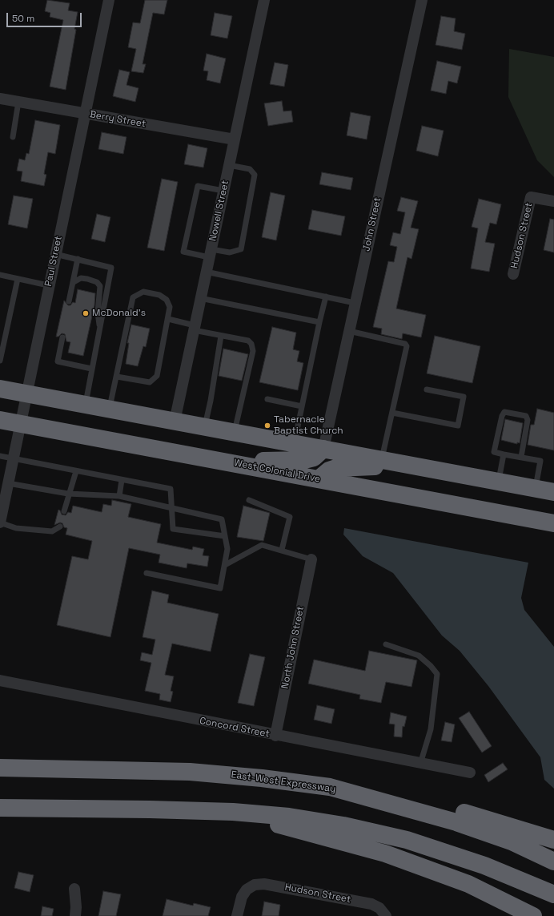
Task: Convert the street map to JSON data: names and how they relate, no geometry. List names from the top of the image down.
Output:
{
  "streets": {
    "highway": ["West Colonial Drive", "East-West Expressway"],
    "street": [
      "Berry Street",
      "Nowell Street",
      "John Street",
      "Hudson Street",
      "Paul Street",
      "North John Street",
      "Concord Street"
    ]
  },
  "crossings": [
    ["Berry Street", "Nowell Street"],
    ["Berry Street", "Paul Street"],
    ["Paul Street", "West Colonial Drive"],
    ["North John Street", "Concord Street"]
  ],
  "places": ["McDonald's", "Tabernacle Baptist Church"],
  "scale_bar": "50 m"
}
